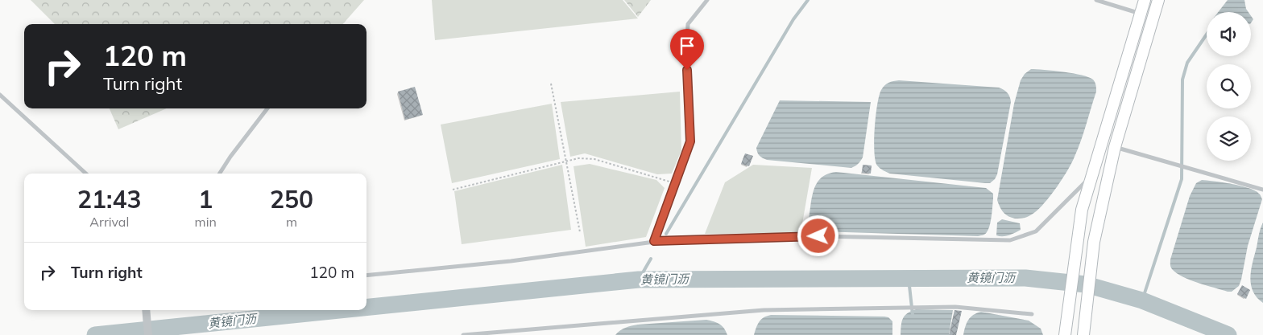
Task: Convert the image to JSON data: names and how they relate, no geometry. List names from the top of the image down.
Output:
{
  "water": ["黄镜门沥"],
  "page": {
    "turn": ["120 m", "Turn right"],
    "eta": [
      "21:43",
      "Arrival",
      "1",
      "min",
      "250",
      "m"
    ],
    "list": [
      {
        "name": "Turn right",
        "value": "120 m"
      }
    ]
  }
}
